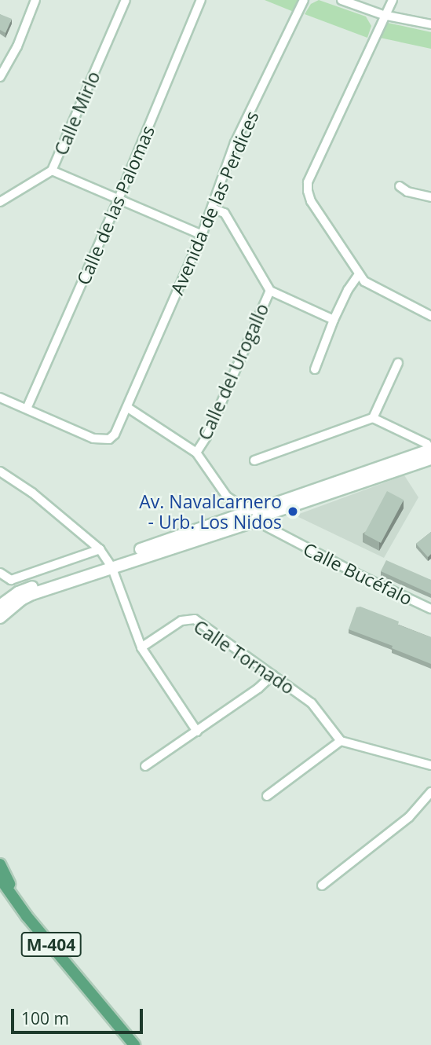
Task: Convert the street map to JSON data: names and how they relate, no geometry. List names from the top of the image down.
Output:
{
  "streets": {
    "main road": ["M-404"],
    "street": [
      "Calle Mirlo",
      "Avenida de las Perdices",
      "Calle de las Palomas",
      "Calle del Urogallo",
      "Calle Bucéfalo",
      "Calle Tornado"
    ]
  },
  "crossings": [
    ["Avenida de las Perdices", "Calle de las Palomas"]
  ],
  "places": ["Av. Navalcarnero - Urb. Los Nidos"],
  "scale_bar": "100 m"
}
